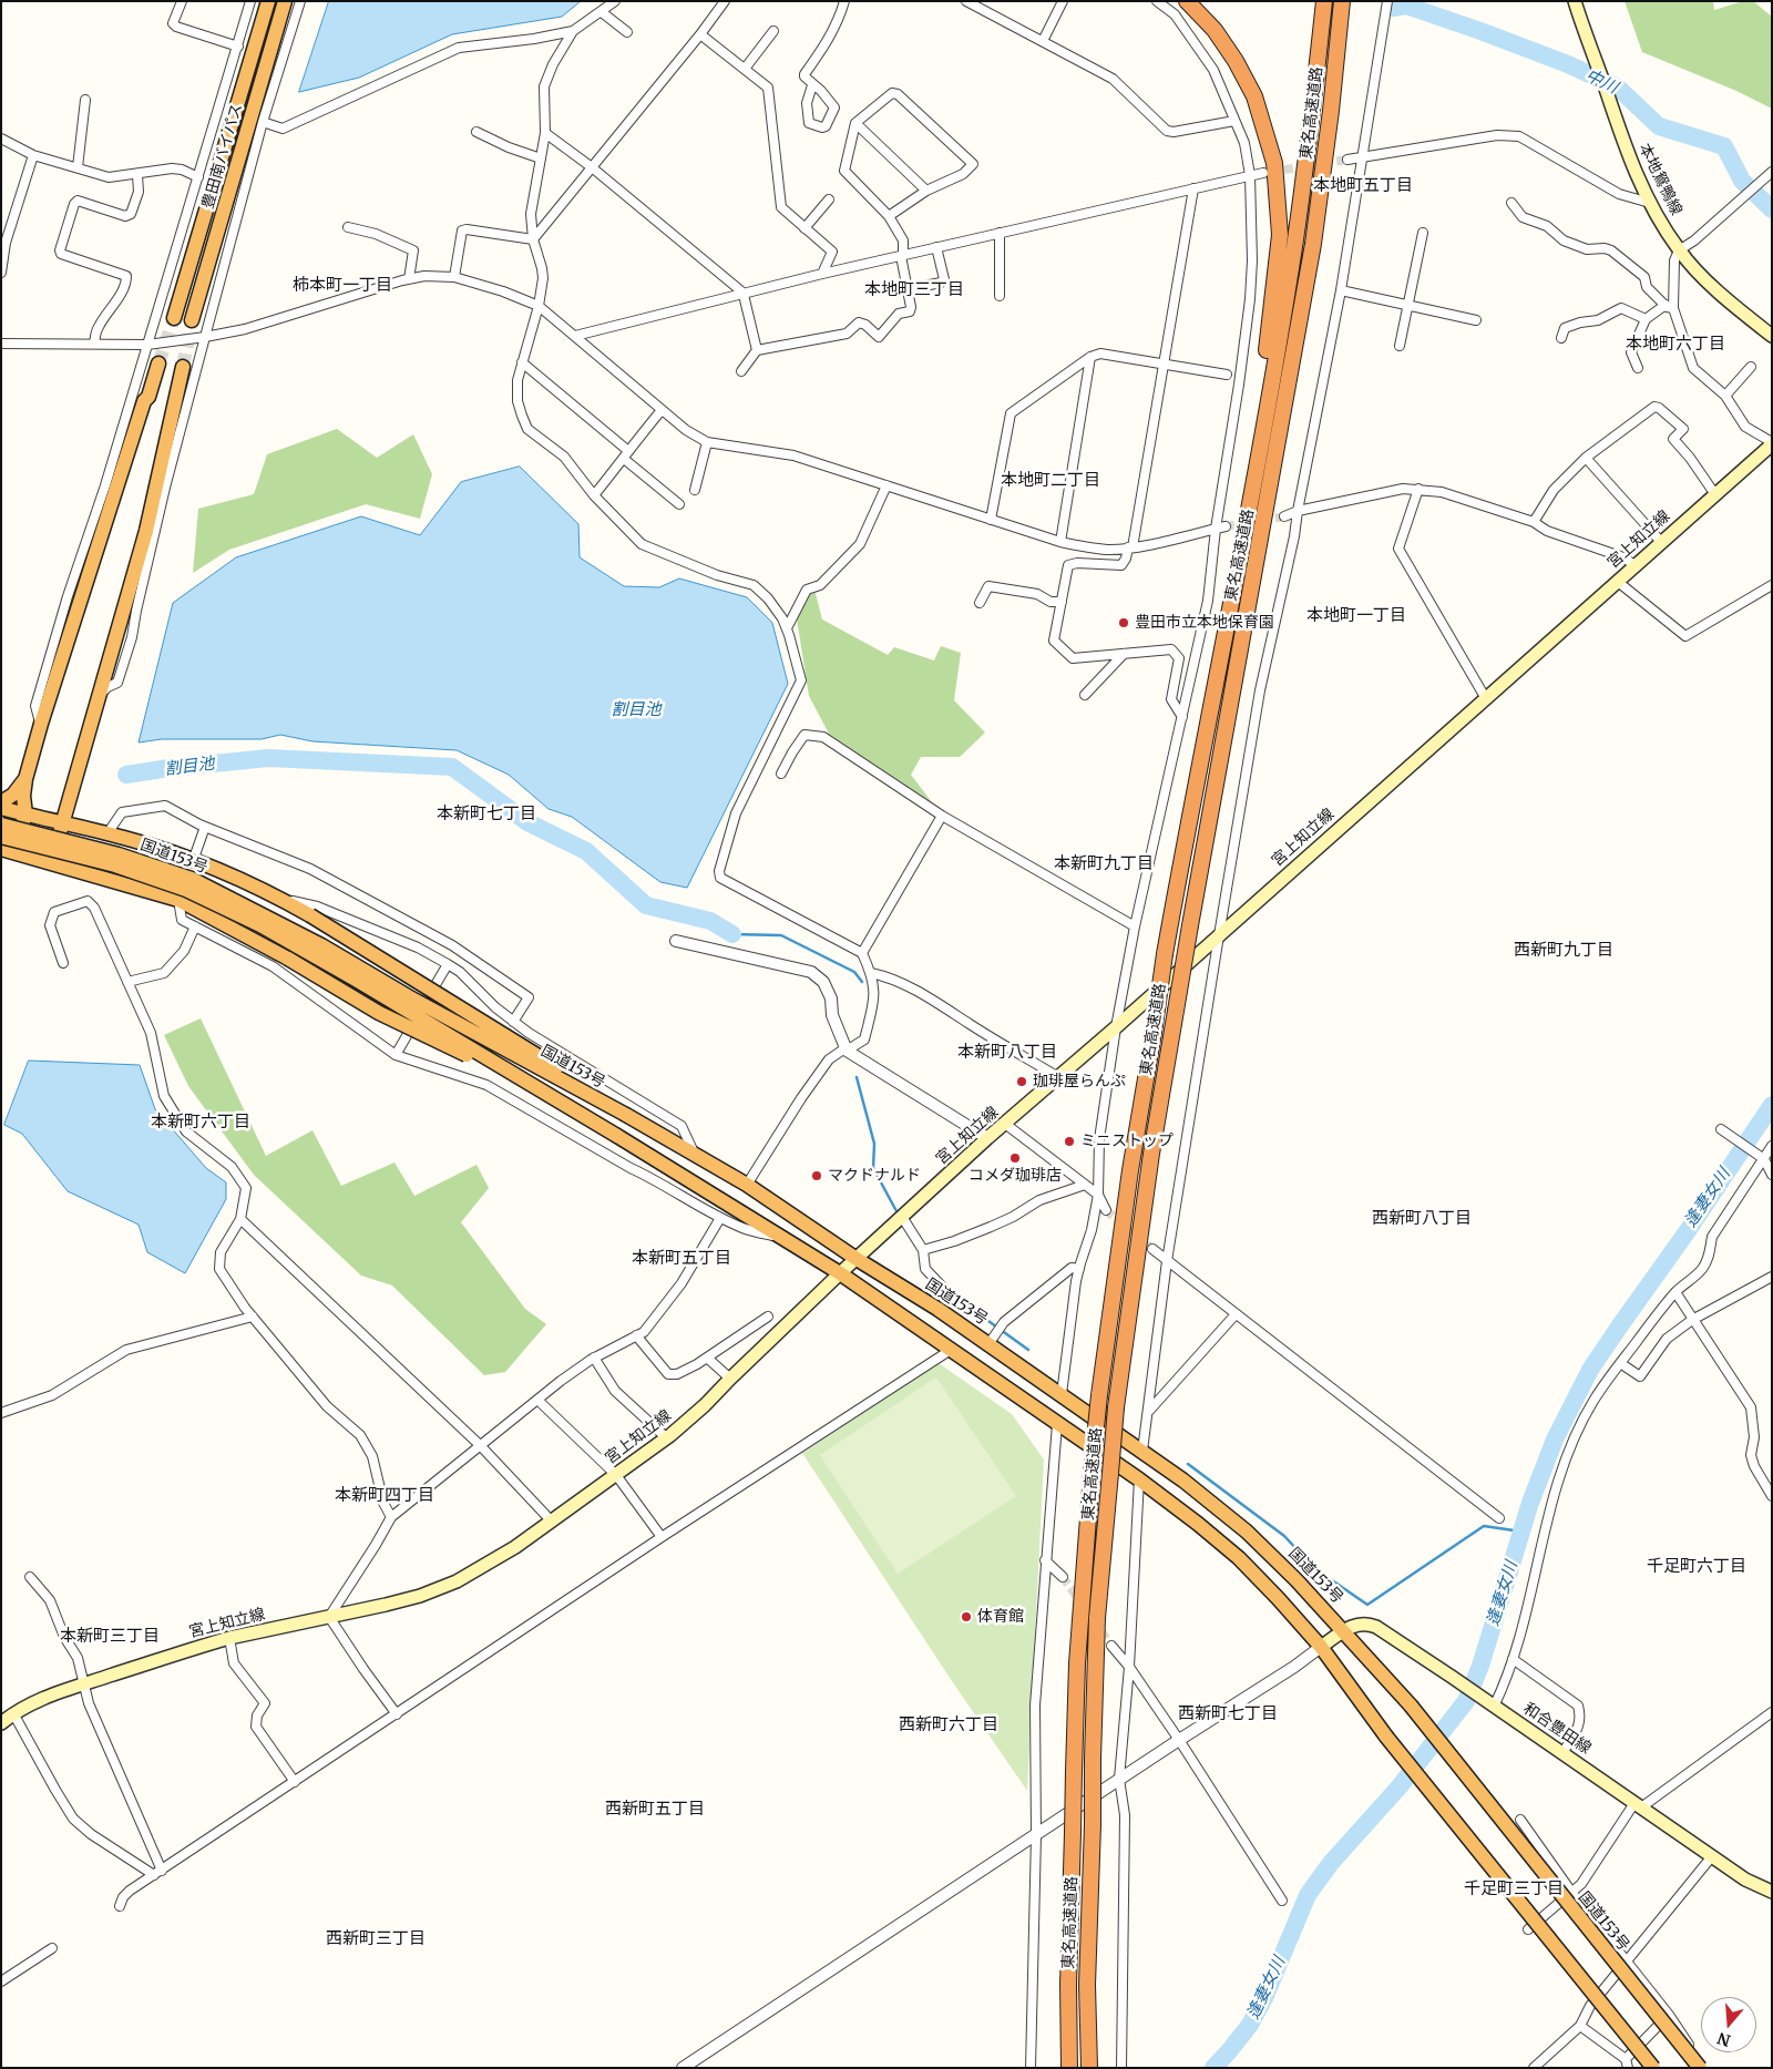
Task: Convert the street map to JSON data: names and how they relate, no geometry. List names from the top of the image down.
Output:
{
  "streets": {
    "highway": ["東名高速道路", "豊田南バイパス", "国道153号"],
    "main road": ["本地鴛鴨線", "宮上知立線", "和合豊田線"]
  },
  "crossings": [
    ["宮上知立線", "国道153号"],
    ["国道153号", "和合豊田線"]
  ],
  "districts": [
    "本地町五丁目",
    "柿本町一丁目",
    "本地町三丁目",
    "本地町六丁目",
    "本地町二丁目",
    "本地町一丁目",
    "本新町七丁目",
    "本新町九丁目",
    "西新町九丁目",
    "本新町八丁目",
    "本新町六丁目",
    "西新町八丁目",
    "本新町五丁目",
    "本新町四丁目",
    "千足町六丁目",
    "本新町三丁目",
    "西新町七丁目",
    "西新町六丁目",
    "西新町五丁目",
    "千足町三丁目",
    "西新町三丁目"
  ],
  "water": ["中川", "割目池", "逢妻女川"],
  "places": [
    "豊田市立本地保育園",
    "珈琲屋らんぷ",
    "ミニストップ",
    "コメダ珈琲店",
    "マクドナルド",
    "体育館"
  ],
  "north": "bottom"
}
